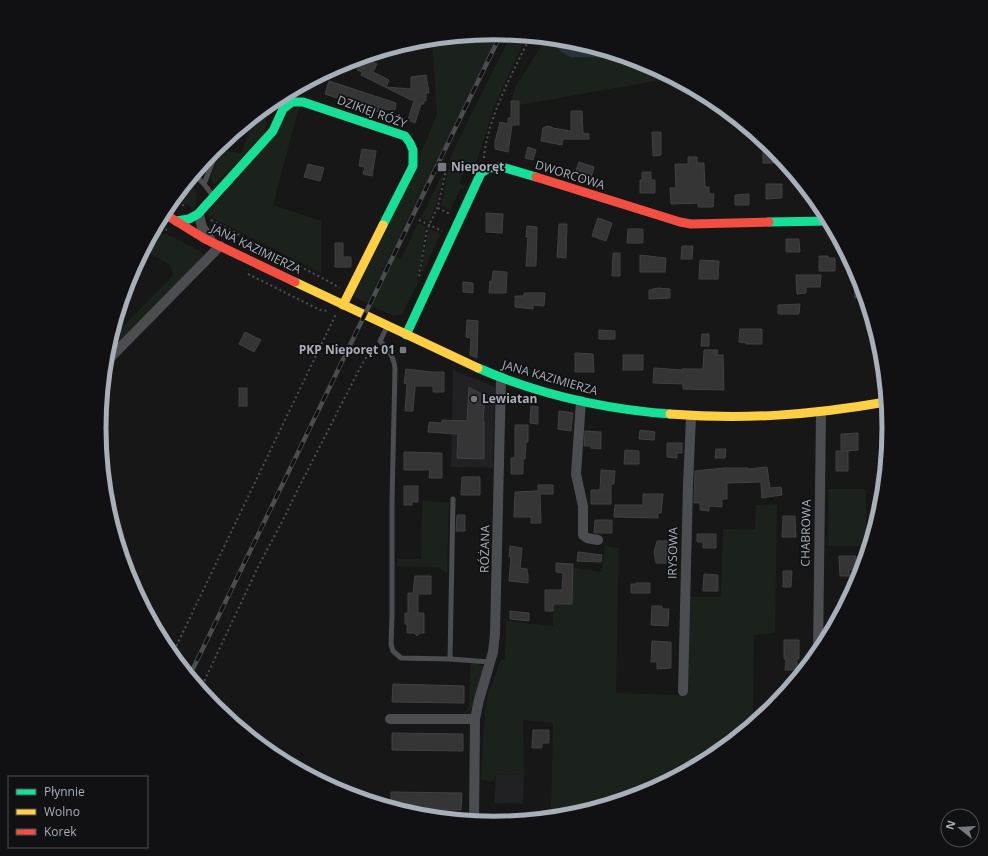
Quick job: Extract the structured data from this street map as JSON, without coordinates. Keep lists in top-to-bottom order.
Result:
{
  "streets": {
    "street": [
      "DZIKIEJ RÓŻY",
      "DWORCOWA",
      "JANA KAZIMIERZA",
      "CHABROWA",
      "RÓŻANA",
      "IRYSOWA"
    ]
  },
  "crossings": [
    ["DZIKIEJ RÓŻY", "JANA KAZIMIERZA"],
    ["JANA KAZIMIERZA", "CHABROWA"],
    ["JANA KAZIMIERZA", "RÓŻANA"],
    ["JANA KAZIMIERZA", "IRYSOWA"]
  ],
  "places": {
    "transit": ["Nieporęt", "PKP Nieporęt 01"],
    "other": ["Lewiatan"]
  },
  "legend": ["Płynnie", "Wolno", "Korek"],
  "north": "left"
}
